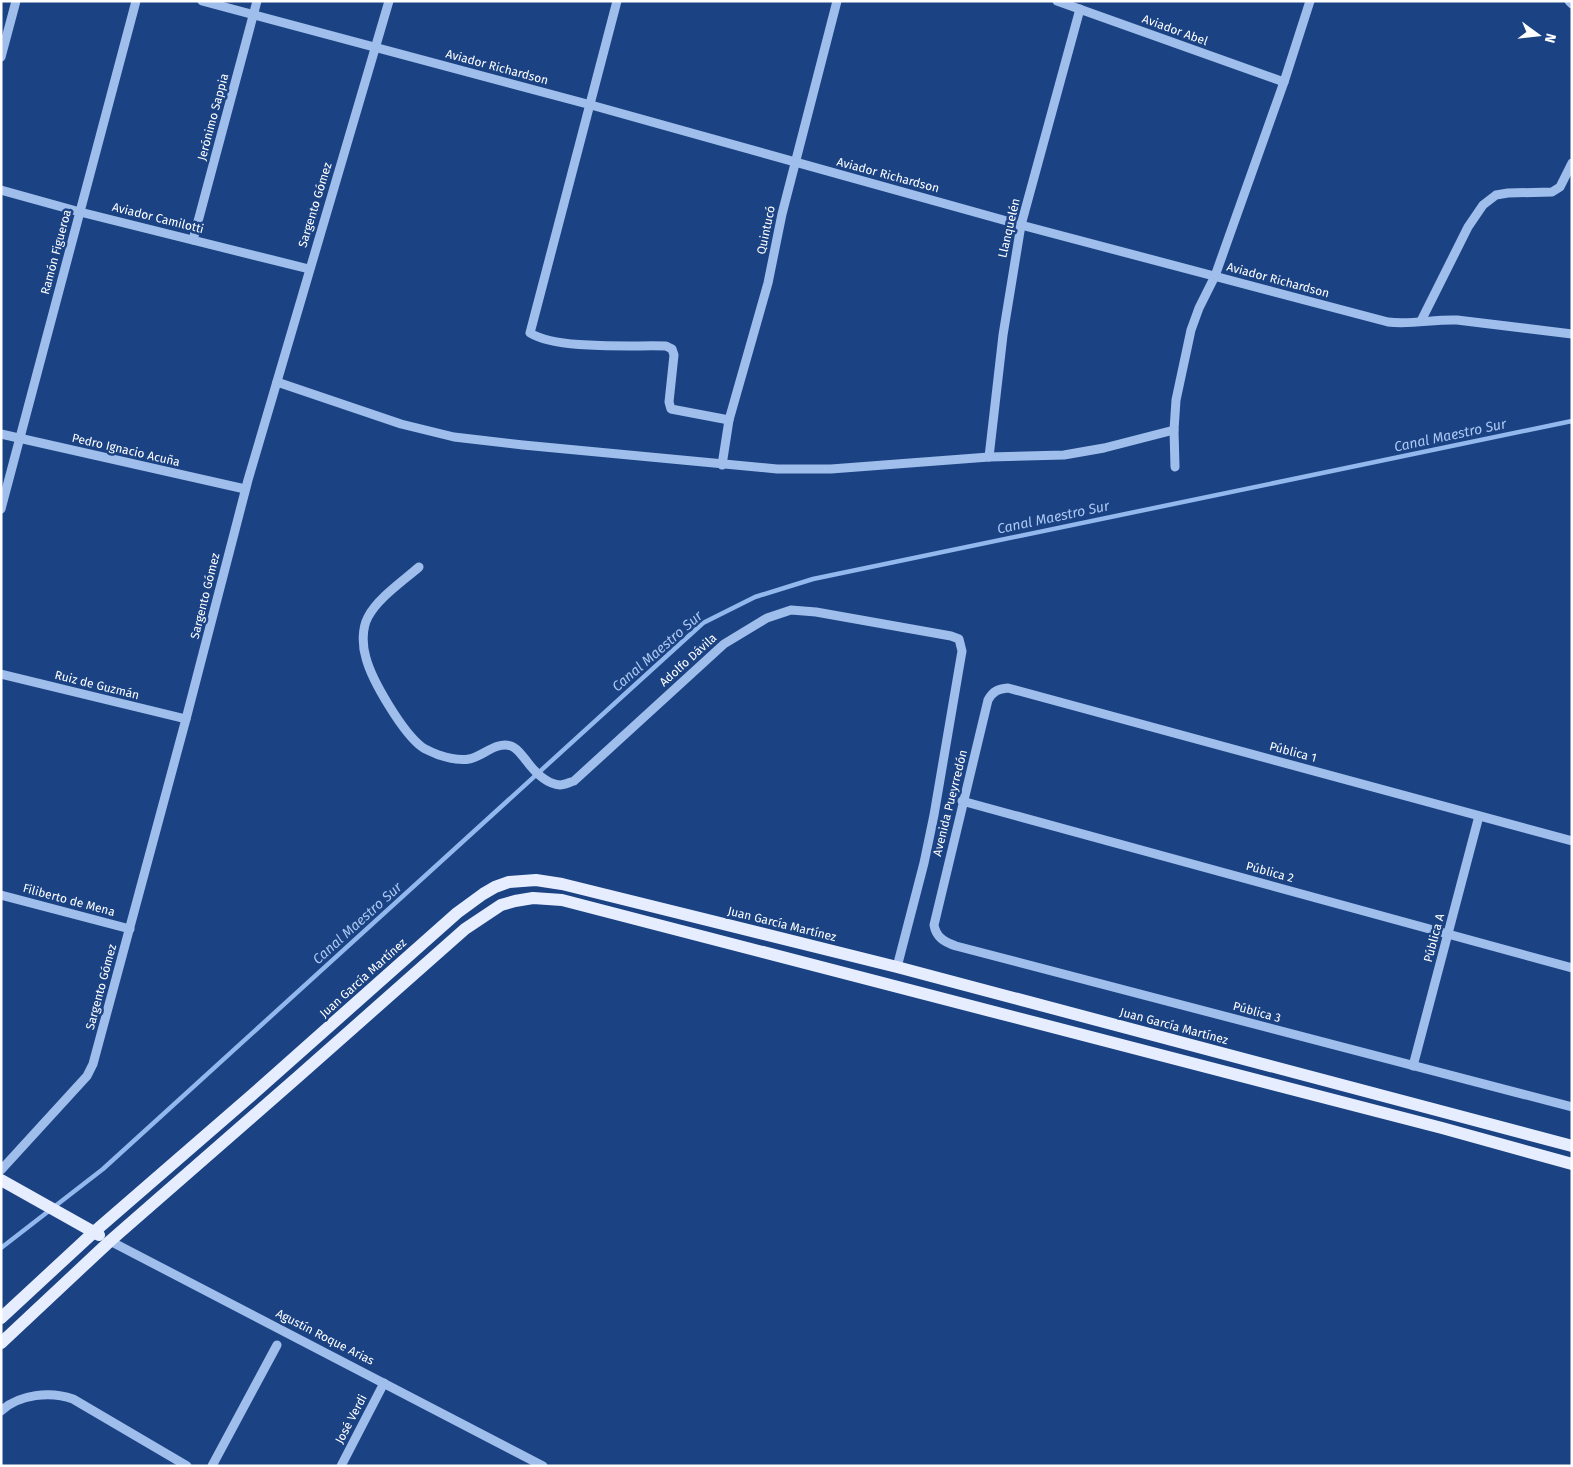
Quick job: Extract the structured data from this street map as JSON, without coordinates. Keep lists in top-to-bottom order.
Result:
{
  "streets": {
    "main road": ["Juan García Martínez", "Agustín Roque Arias"],
    "street": [
      "Aviador Abel",
      "Aviador Richardson",
      "Jerónimo Sappia",
      "Sargento Gómez",
      "Aviador Camilotti",
      "Llanquelén",
      "Quintucó",
      "Ramón Figueroa",
      "Pedro Ignacio Acuña",
      "Adolfo Dávila",
      "Ruiz de Guzmán",
      "Pública 1",
      "Avenida Pueyrredón",
      "Pública 2",
      "Filiberto de Mena",
      "Pública A",
      "Pública 3",
      "José Verdi"
    ]
  },
  "crossings": [
    ["Aviador Abel", "Llanquelén"],
    ["Aviador Richardson", "Jerónimo Sappia"],
    ["Aviador Richardson", "Sargento Gómez"],
    ["Aviador Richardson", "Llanquelén"],
    ["Aviador Richardson", "Quintucó"],
    ["Jerónimo Sappia", "Aviador Camilotti"],
    ["Sargento Gómez", "Aviador Camilotti"],
    ["Sargento Gómez", "Pedro Ignacio Acuña"],
    ["Sargento Gómez", "Ruiz de Guzmán"],
    ["Sargento Gómez", "Filiberto de Mena"],
    ["Aviador Camilotti", "Ramón Figueroa"],
    ["Ramón Figueroa", "Pedro Ignacio Acuña"],
    ["Adolfo Dávila", "Juan García Martínez"],
    ["Pública 1", "Avenida Pueyrredón"],
    ["Pública 1", "Pública A"],
    ["Avenida Pueyrredón", "Pública 2"],
    ["Avenida Pueyrredón", "Pública 3"],
    ["Pública 2", "Pública A"],
    ["Juan García Martínez", "Agustín Roque Arias"],
    ["Pública A", "Pública 3"],
    ["Agustín Roque Arias", "José Verdi"]
  ],
  "water": ["Canal Maestro Sur"],
  "north": "right"
}
